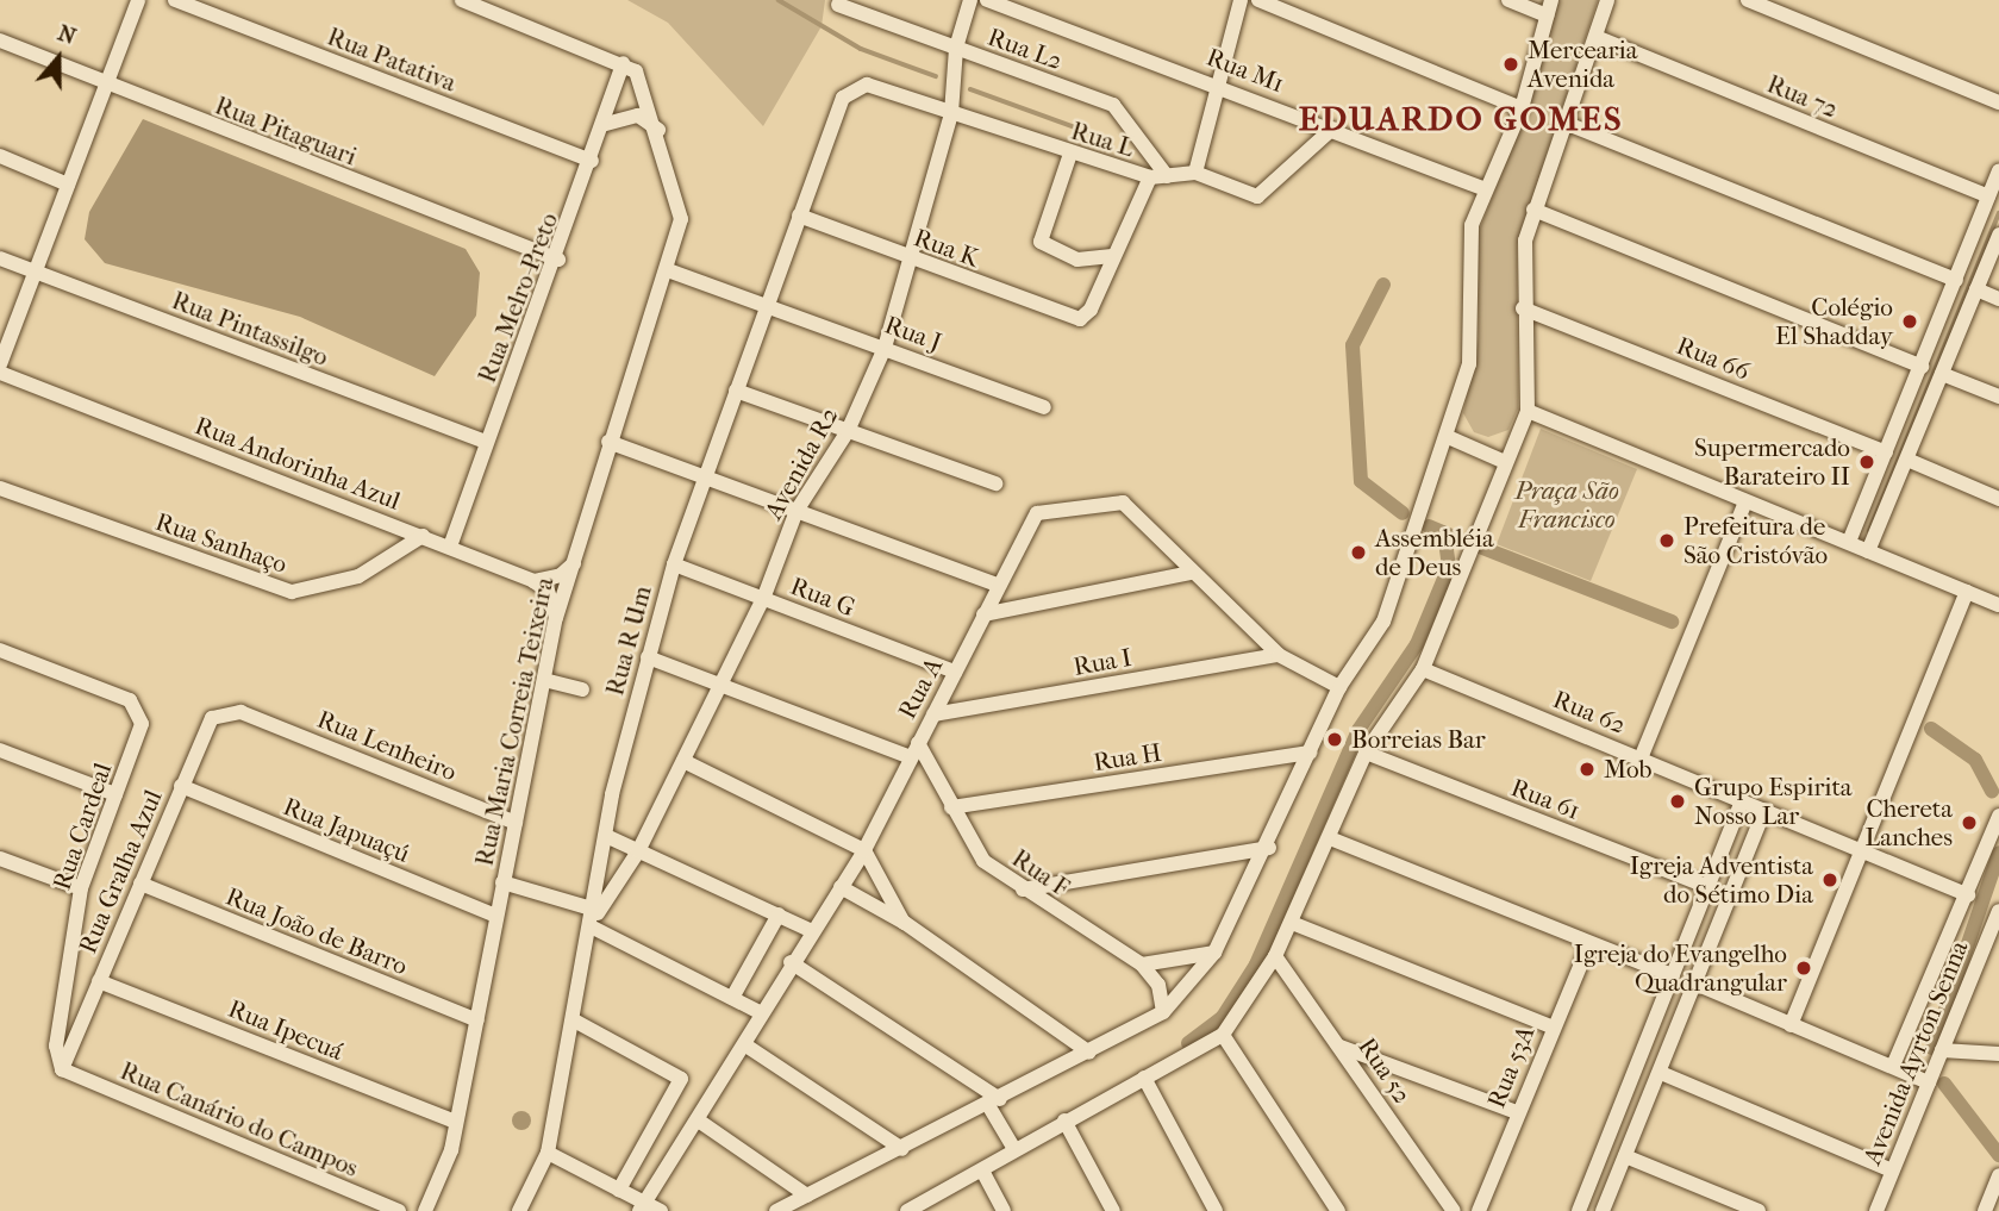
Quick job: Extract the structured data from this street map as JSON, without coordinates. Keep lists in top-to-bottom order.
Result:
{
  "streets": {
    "street": [
      "Rua L2",
      "Rua Patativa",
      "Rua M1",
      "Rua 72",
      "Rua Pitaguari",
      "Rua L",
      "Rua K",
      "Rua Melro-Preto",
      "Rua Pintassilgo",
      "Rua J",
      "Rua 66",
      "Rua Andorinha Azul",
      "Avenida R2",
      "Rua Sanhaço",
      "Rua G",
      "Rua R Um",
      "Rua I",
      "Rua A",
      "Rua 62",
      "Rua Maria Correia Teixeira",
      "Rua Lenheiro",
      "Rua H",
      "Rua 61",
      "Rua Cardeal",
      "Rua Japuaçú",
      "Rua Gralha Azul",
      "Rua F",
      "Rua João de Barro",
      "Rua Ipecuá",
      "Avenida Ayrton Senna",
      "Rua 53A",
      "Rua 52",
      "Rua Canário do Campos"
    ]
  },
  "crossings": [
    ["Rua L2", "Rua L"],
    ["Rua L2", "Avenida R2"],
    ["Rua Patativa", "Rua Melro-Preto"],
    ["Rua M1", "Rua L"],
    ["Rua Pitaguari", "Rua Melro-Preto"],
    ["Rua L", "Avenida R2"],
    ["Rua L", "Rua R Um"],
    ["Rua K", "Avenida R2"],
    ["Rua K", "Rua R Um"],
    ["Rua Melro-Preto", "Rua Pintassilgo"],
    ["Rua Melro-Preto", "Rua Andorinha Azul"],
    ["Rua Melro-Preto", "Rua Maria Correia Teixeira"],
    ["Rua J", "Avenida R2"],
    ["Rua J", "Rua R Um"],
    ["Rua J", "Rua Maria Correia Teixeira"],
    ["Rua Andorinha Azul", "Rua Sanhaço"],
    ["Avenida R2", "Rua G"],
    ["Avenida R2", "Rua R Um"],
    ["Rua G", "Rua R Um"],
    ["Rua G", "Rua A"],
    ["Rua I", "Rua A"],
    ["Rua A", "Rua F"],
    ["Rua Maria Correia Teixeira", "Rua Lenheiro"],
    ["Rua Maria Correia Teixeira", "Rua Japuaçú"],
    ["Rua Maria Correia Teixeira", "Rua João de Barro"],
    ["Rua Maria Correia Teixeira", "Rua Ipecuá"],
    ["Rua Lenheiro", "Rua Gralha Azul"],
    ["Rua H", "Rua F"],
    ["Rua Cardeal", "Rua Gralha Azul"],
    ["Rua Cardeal", "Rua Canário do Campos"],
    ["Rua Japuaçú", "Rua Gralha Azul"],
    ["Rua Gralha Azul", "Rua João de Barro"],
    ["Rua Gralha Azul", "Rua Ipecuá"],
    ["Rua Gralha Azul", "Rua Canário do Campos"]
  ],
  "districts": ["EDUARDO GOMES"],
  "parks": ["Praça São Francisco"],
  "places": [
    "Mercearia Avenida",
    "Colégio El Shadday",
    "Supermercado Barateiro II",
    "Prefeitura de São Cristóvão",
    "Assembléia de Deus",
    "Borreias Bar",
    "Mob",
    "Grupo Espirita Nosso Lar",
    "Chereta Lanches",
    "Igreja Adventista do Sétimo Dia",
    "Igreja do Evangelho Quadrangular"
  ],
  "north": "top"
}
